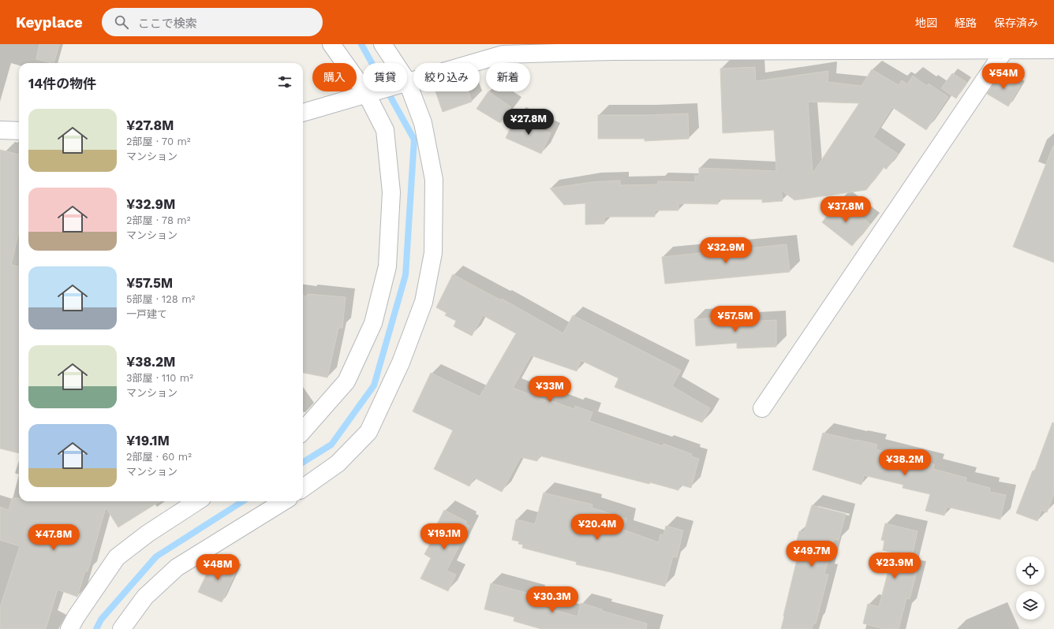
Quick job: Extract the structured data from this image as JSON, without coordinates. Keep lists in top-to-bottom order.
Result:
{
  "page": {
    "header": "Keyplace",
    "search": "ここで検索",
    "nav": ["地図", "経路", "保存済み"],
    "price": [
      "¥54M",
      "¥27.8M",
      "¥37.8M",
      "¥32.9M",
      "¥57.5M",
      "¥33M",
      "¥38.2M",
      "¥20.4M",
      "¥19.1M",
      "¥47.8M",
      "¥49.7M",
      "¥23.9M",
      "¥48M",
      "¥30.3M"
    ],
    "chip": [
      "購入",
      "賃貸",
      "絞り込み",
      "新着"
    ],
    "heading": "14件の物件",
    "list": [
      {
        "name": "¥27.8M",
        "note": "2部屋 · 70 m² · マンション"
      },
      {
        "name": "¥32.9M",
        "note": "2部屋 · 78 m² · マンション"
      },
      {
        "name": "¥57.5M",
        "note": "5部屋 · 128 m² · 一戸建て"
      },
      {
        "name": "¥38.2M",
        "note": "3部屋 · 110 m² · マンション"
      },
      {
        "name": "¥19.1M",
        "note": "2部屋 · 60 m² · マンション"
      }
    ]
  }
}
